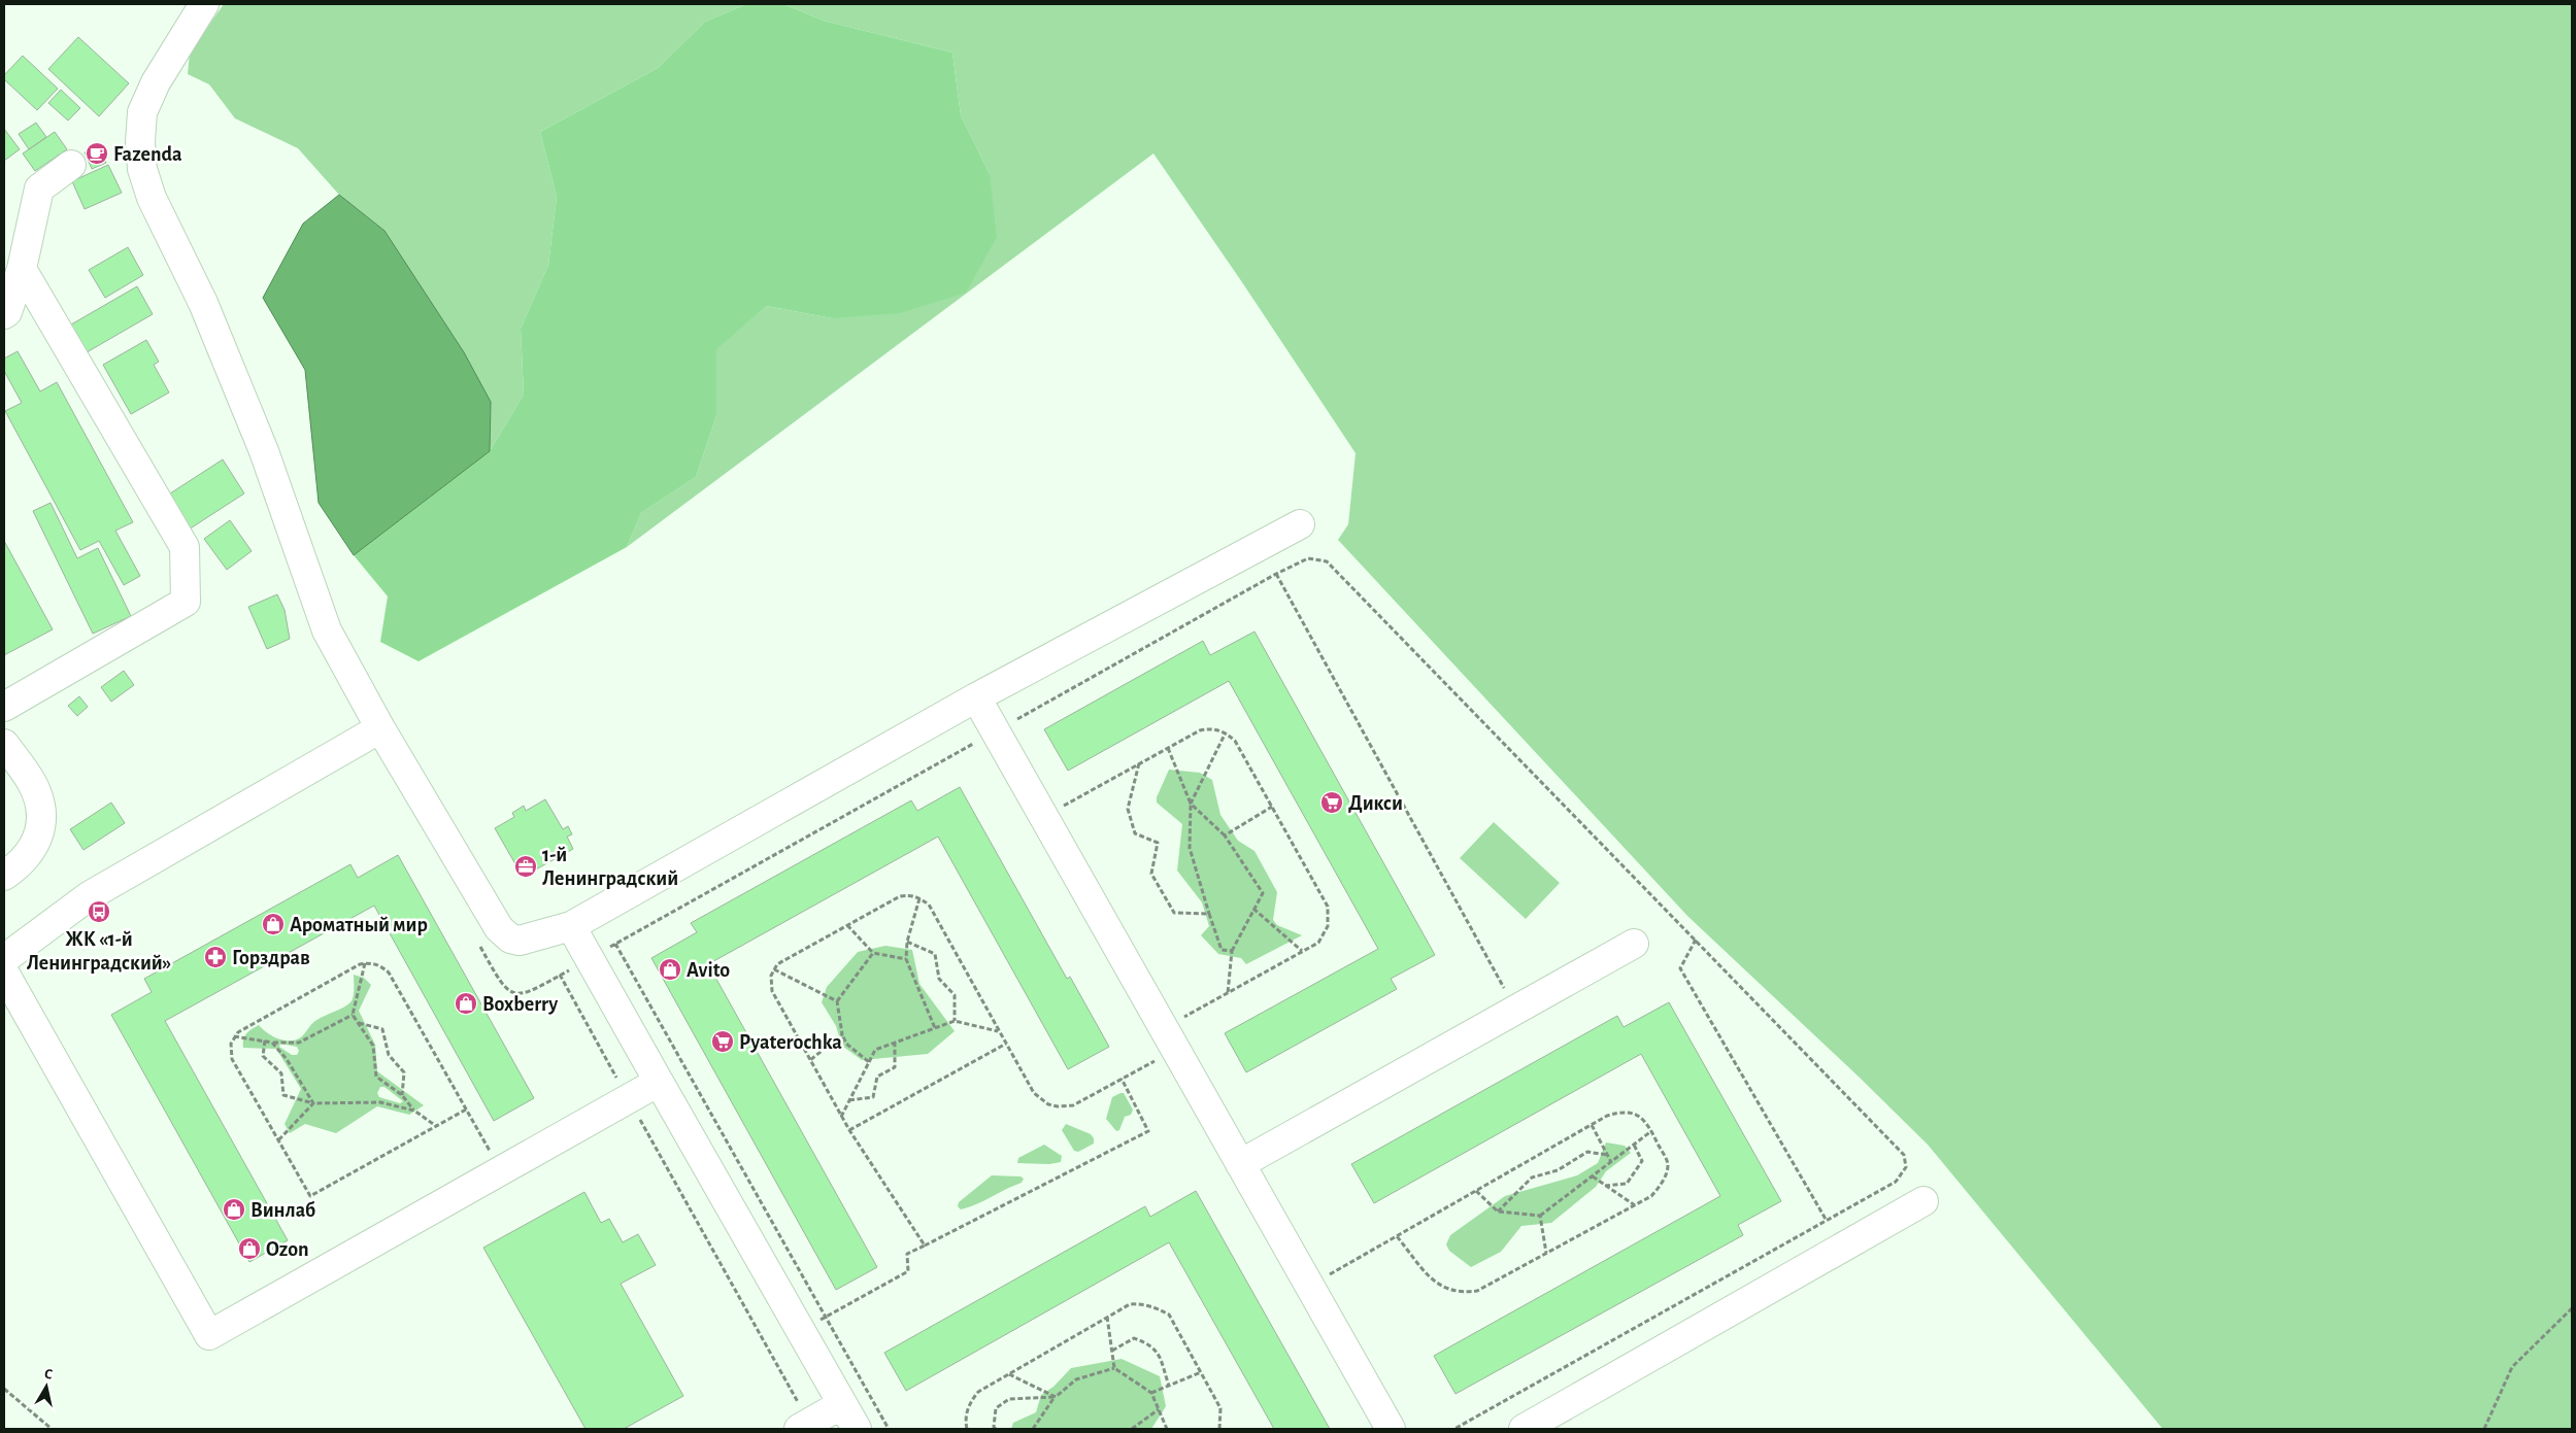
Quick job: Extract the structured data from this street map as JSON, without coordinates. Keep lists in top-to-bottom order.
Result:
{
  "places": {
    "cafe": ["Fazenda"],
    "supermarket": ["Дикси", "Pyaterochka"],
    "office": ["1-й Ленинградский"],
    "bus stop": ["ЖК «1-й Ленинградский»"],
    "shop": [
      "Ароматный мир",
      "Avito",
      "Boxberry",
      "Винлаб",
      "Ozon"
    ],
    "pharmacy": ["Горздрав"]
  },
  "north": "top"
}
